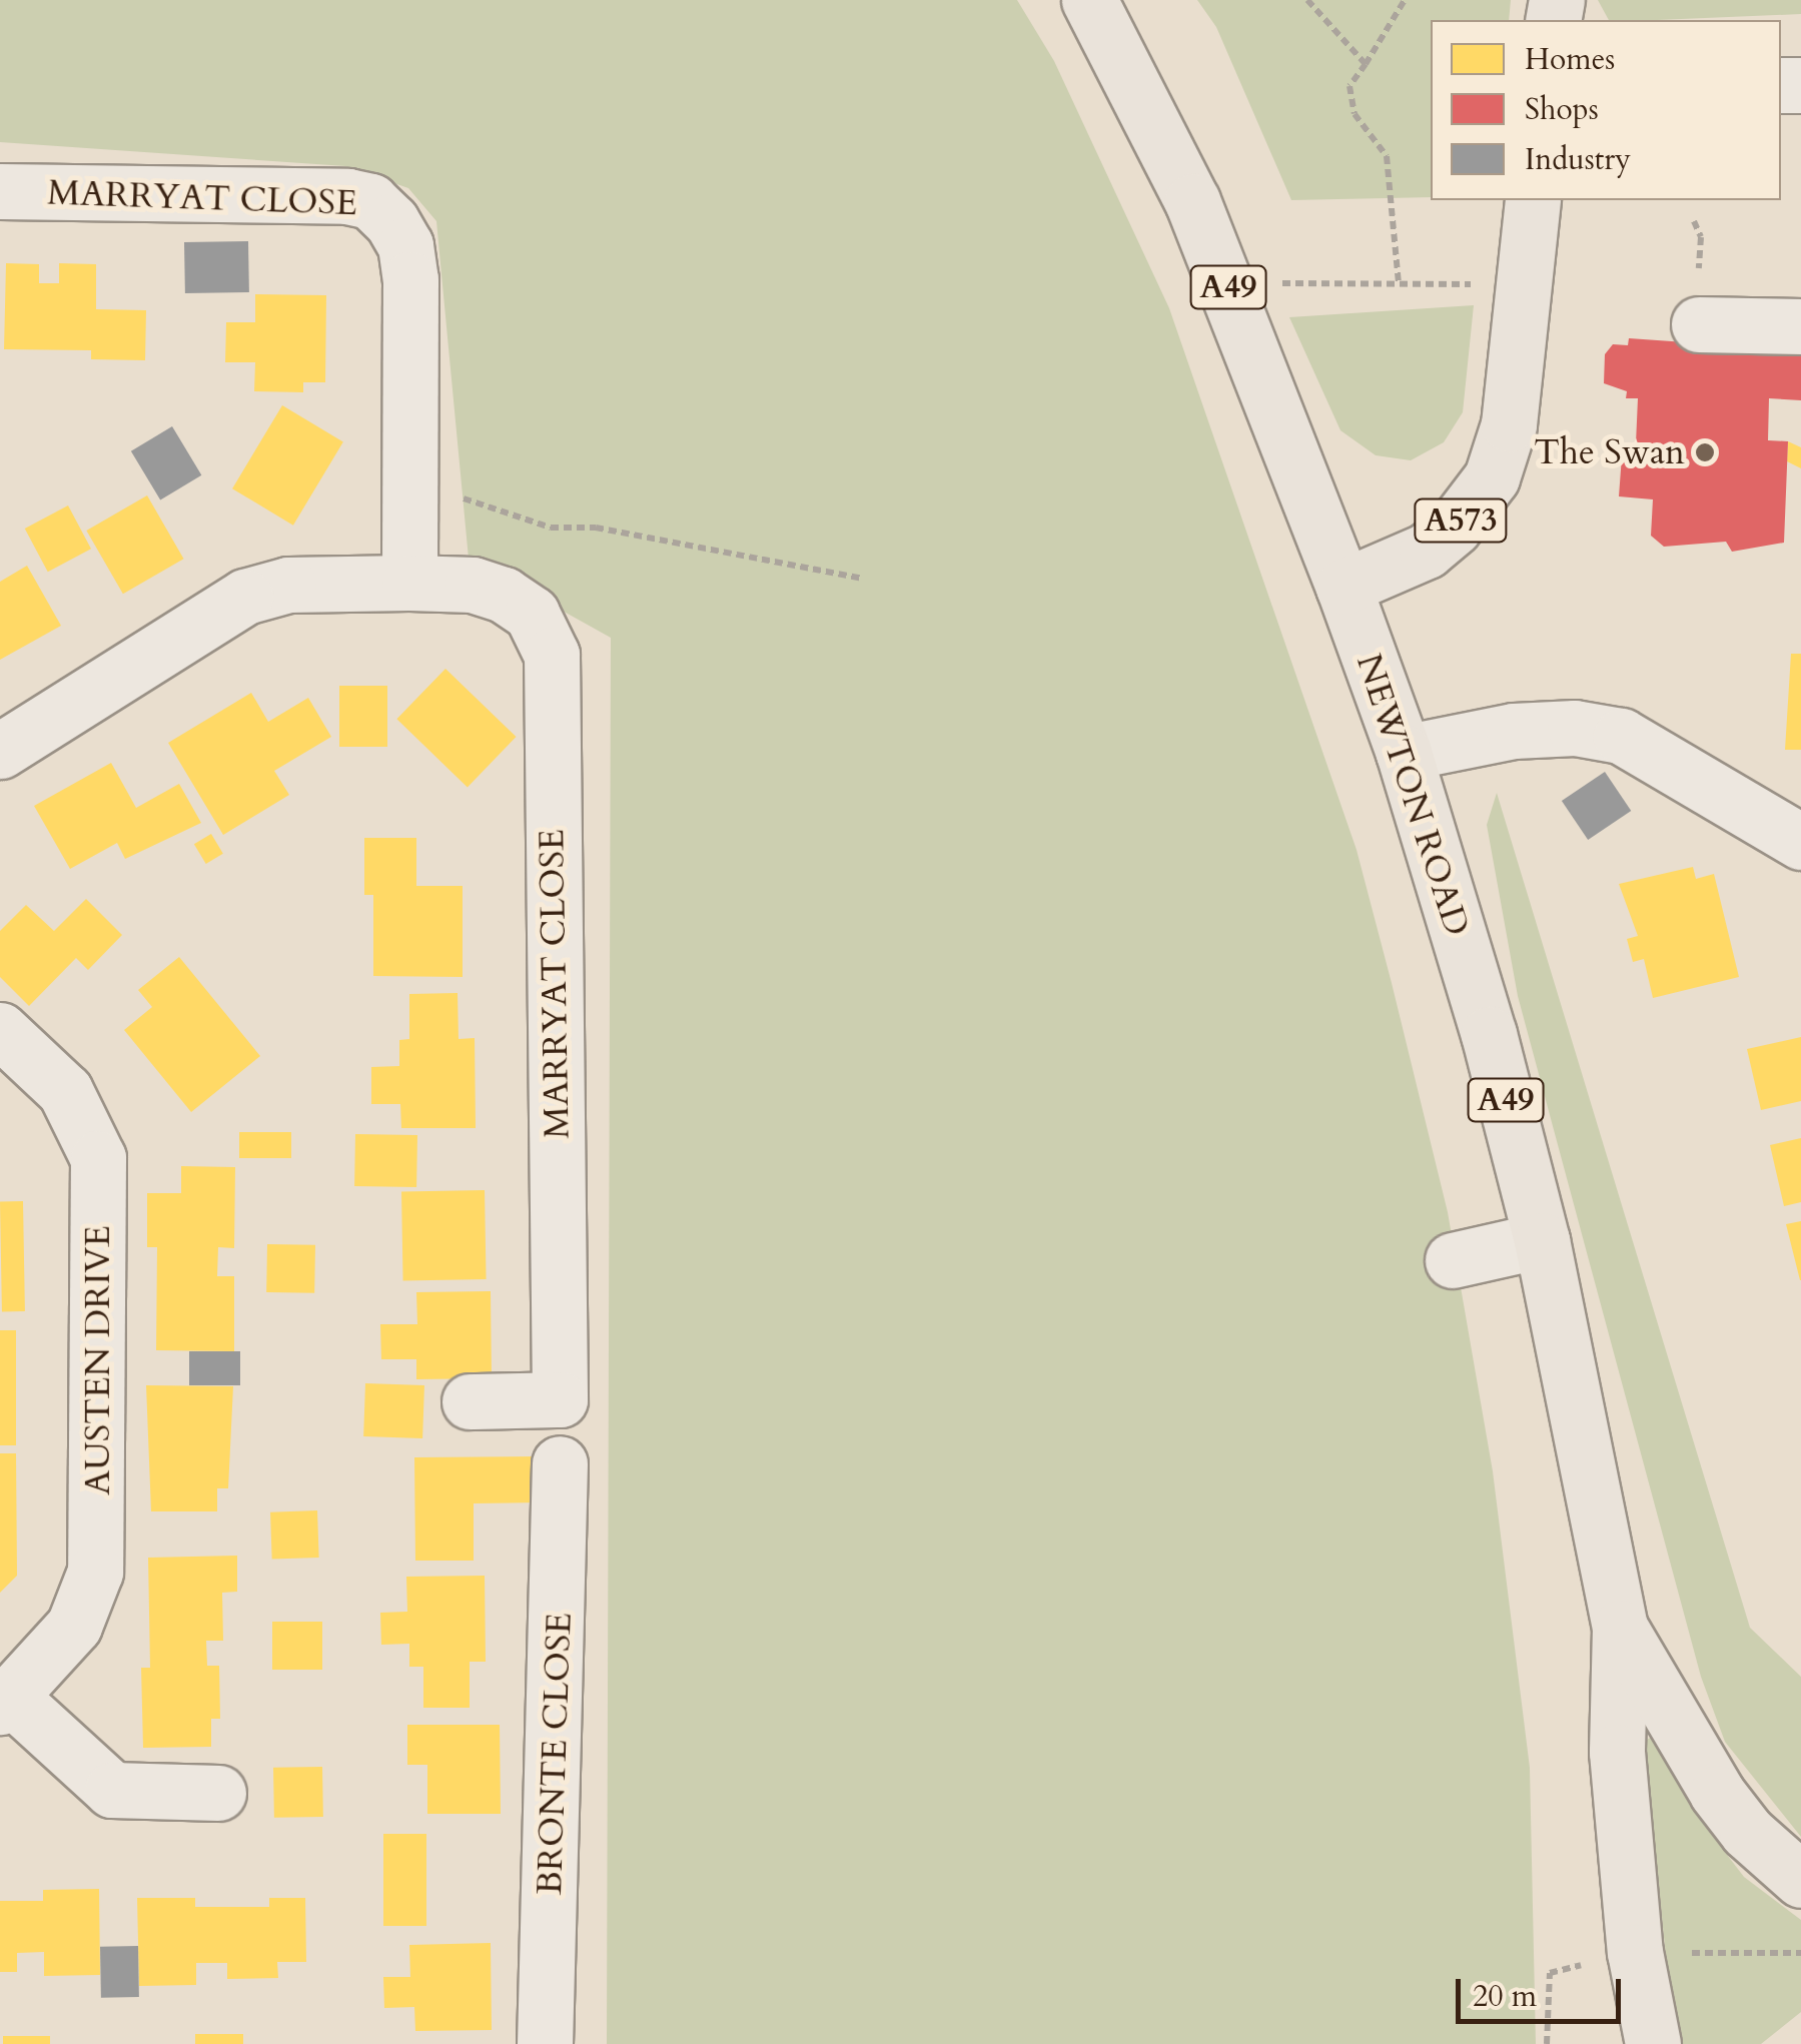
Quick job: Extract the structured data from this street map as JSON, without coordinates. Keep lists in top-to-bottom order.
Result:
{
  "streets": {
    "main road": ["A49", "A573", "NEWTON ROAD"],
    "street": ["MARRYAT CLOSE", "AUSTEN DRIVE", "BRONTE CLOSE"]
  },
  "crossings": [
    ["A573", "NEWTON ROAD"]
  ],
  "places": ["The Swan"],
  "legend": ["Homes", "Shops", "Industry"],
  "scale_bar": "20 m"
}
